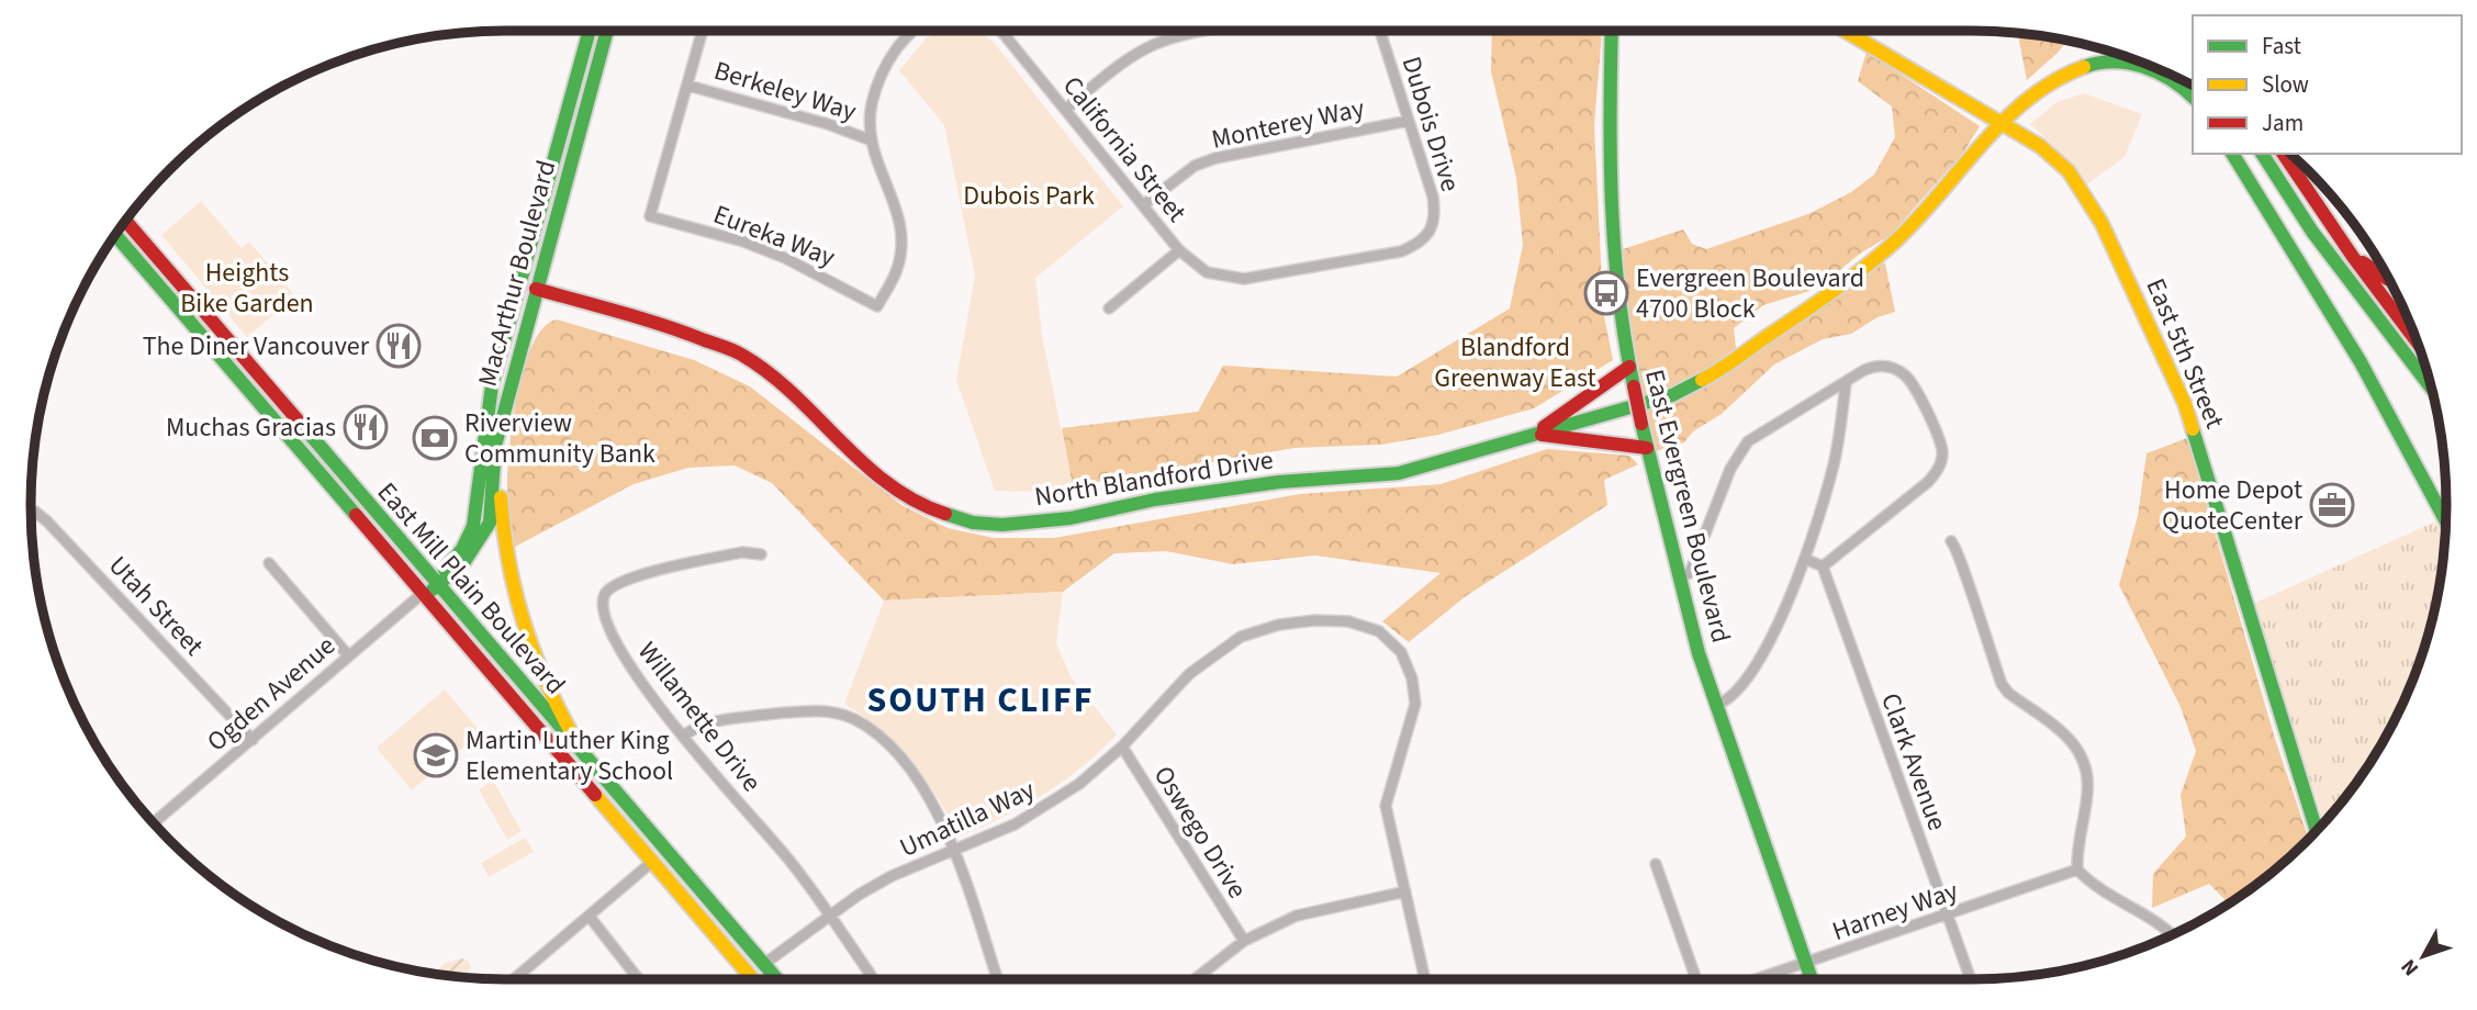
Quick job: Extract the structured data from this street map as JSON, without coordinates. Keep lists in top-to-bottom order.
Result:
{
  "streets": {
    "main road": [
      "MacArthur Boulevard",
      "East 5th Street",
      "North Blandford Drive",
      "East Evergreen Boulevard",
      "East Mill Plain Boulevard"
    ],
    "street": [
      "Berkeley Way",
      "Monterey Way",
      "Dubois Drive",
      "California Street",
      "Eureka Way",
      "Utah Street",
      "Ogden Avenue",
      "Willamette Drive",
      "Clark Avenue",
      "Umatilla Way",
      "Oswego Drive",
      "Harney Way"
    ]
  },
  "crossings": [
    ["Berkeley Way", "Eureka Way"],
    ["Monterey Way", "Dubois Drive"],
    ["Monterey Way", "California Street"],
    ["Dubois Drive", "California Street"],
    ["MacArthur Boulevard", "North Blandford Drive"],
    ["MacArthur Boulevard", "East Mill Plain Boulevard"],
    ["MacArthur Boulevard", "Ogden Avenue"],
    ["East 5th Street", "North Blandford Drive"],
    ["East Evergreen Boulevard", "Harney Way"],
    ["East Mill Plain Boulevard", "Ogden Avenue"],
    ["East Mill Plain Boulevard", "Umatilla Way"],
    ["Utah Street", "Ogden Avenue"],
    ["Willamette Drive", "Umatilla Way"],
    ["Clark Avenue", "Harney Way"],
    ["Umatilla Way", "Oswego Drive"]
  ],
  "districts": ["SOUTH CLIFF"],
  "parks": ["Dubois Park", "Heights Bike Garden", "Blandford Greenway East"],
  "places": {
    "bus stop": ["Evergreen Boulevard 4700 Block"],
    "restaurant": ["The Diner Vancouver", "Muchas Gracias"],
    "bank": ["Riverview Community Bank"],
    "office": ["Home Depot QuoteCenter"],
    "school or university": ["Martin Luther King Elementary School"]
  },
  "legend": ["Fast", "Slow", "Jam"],
  "north": "bottom left"
}
